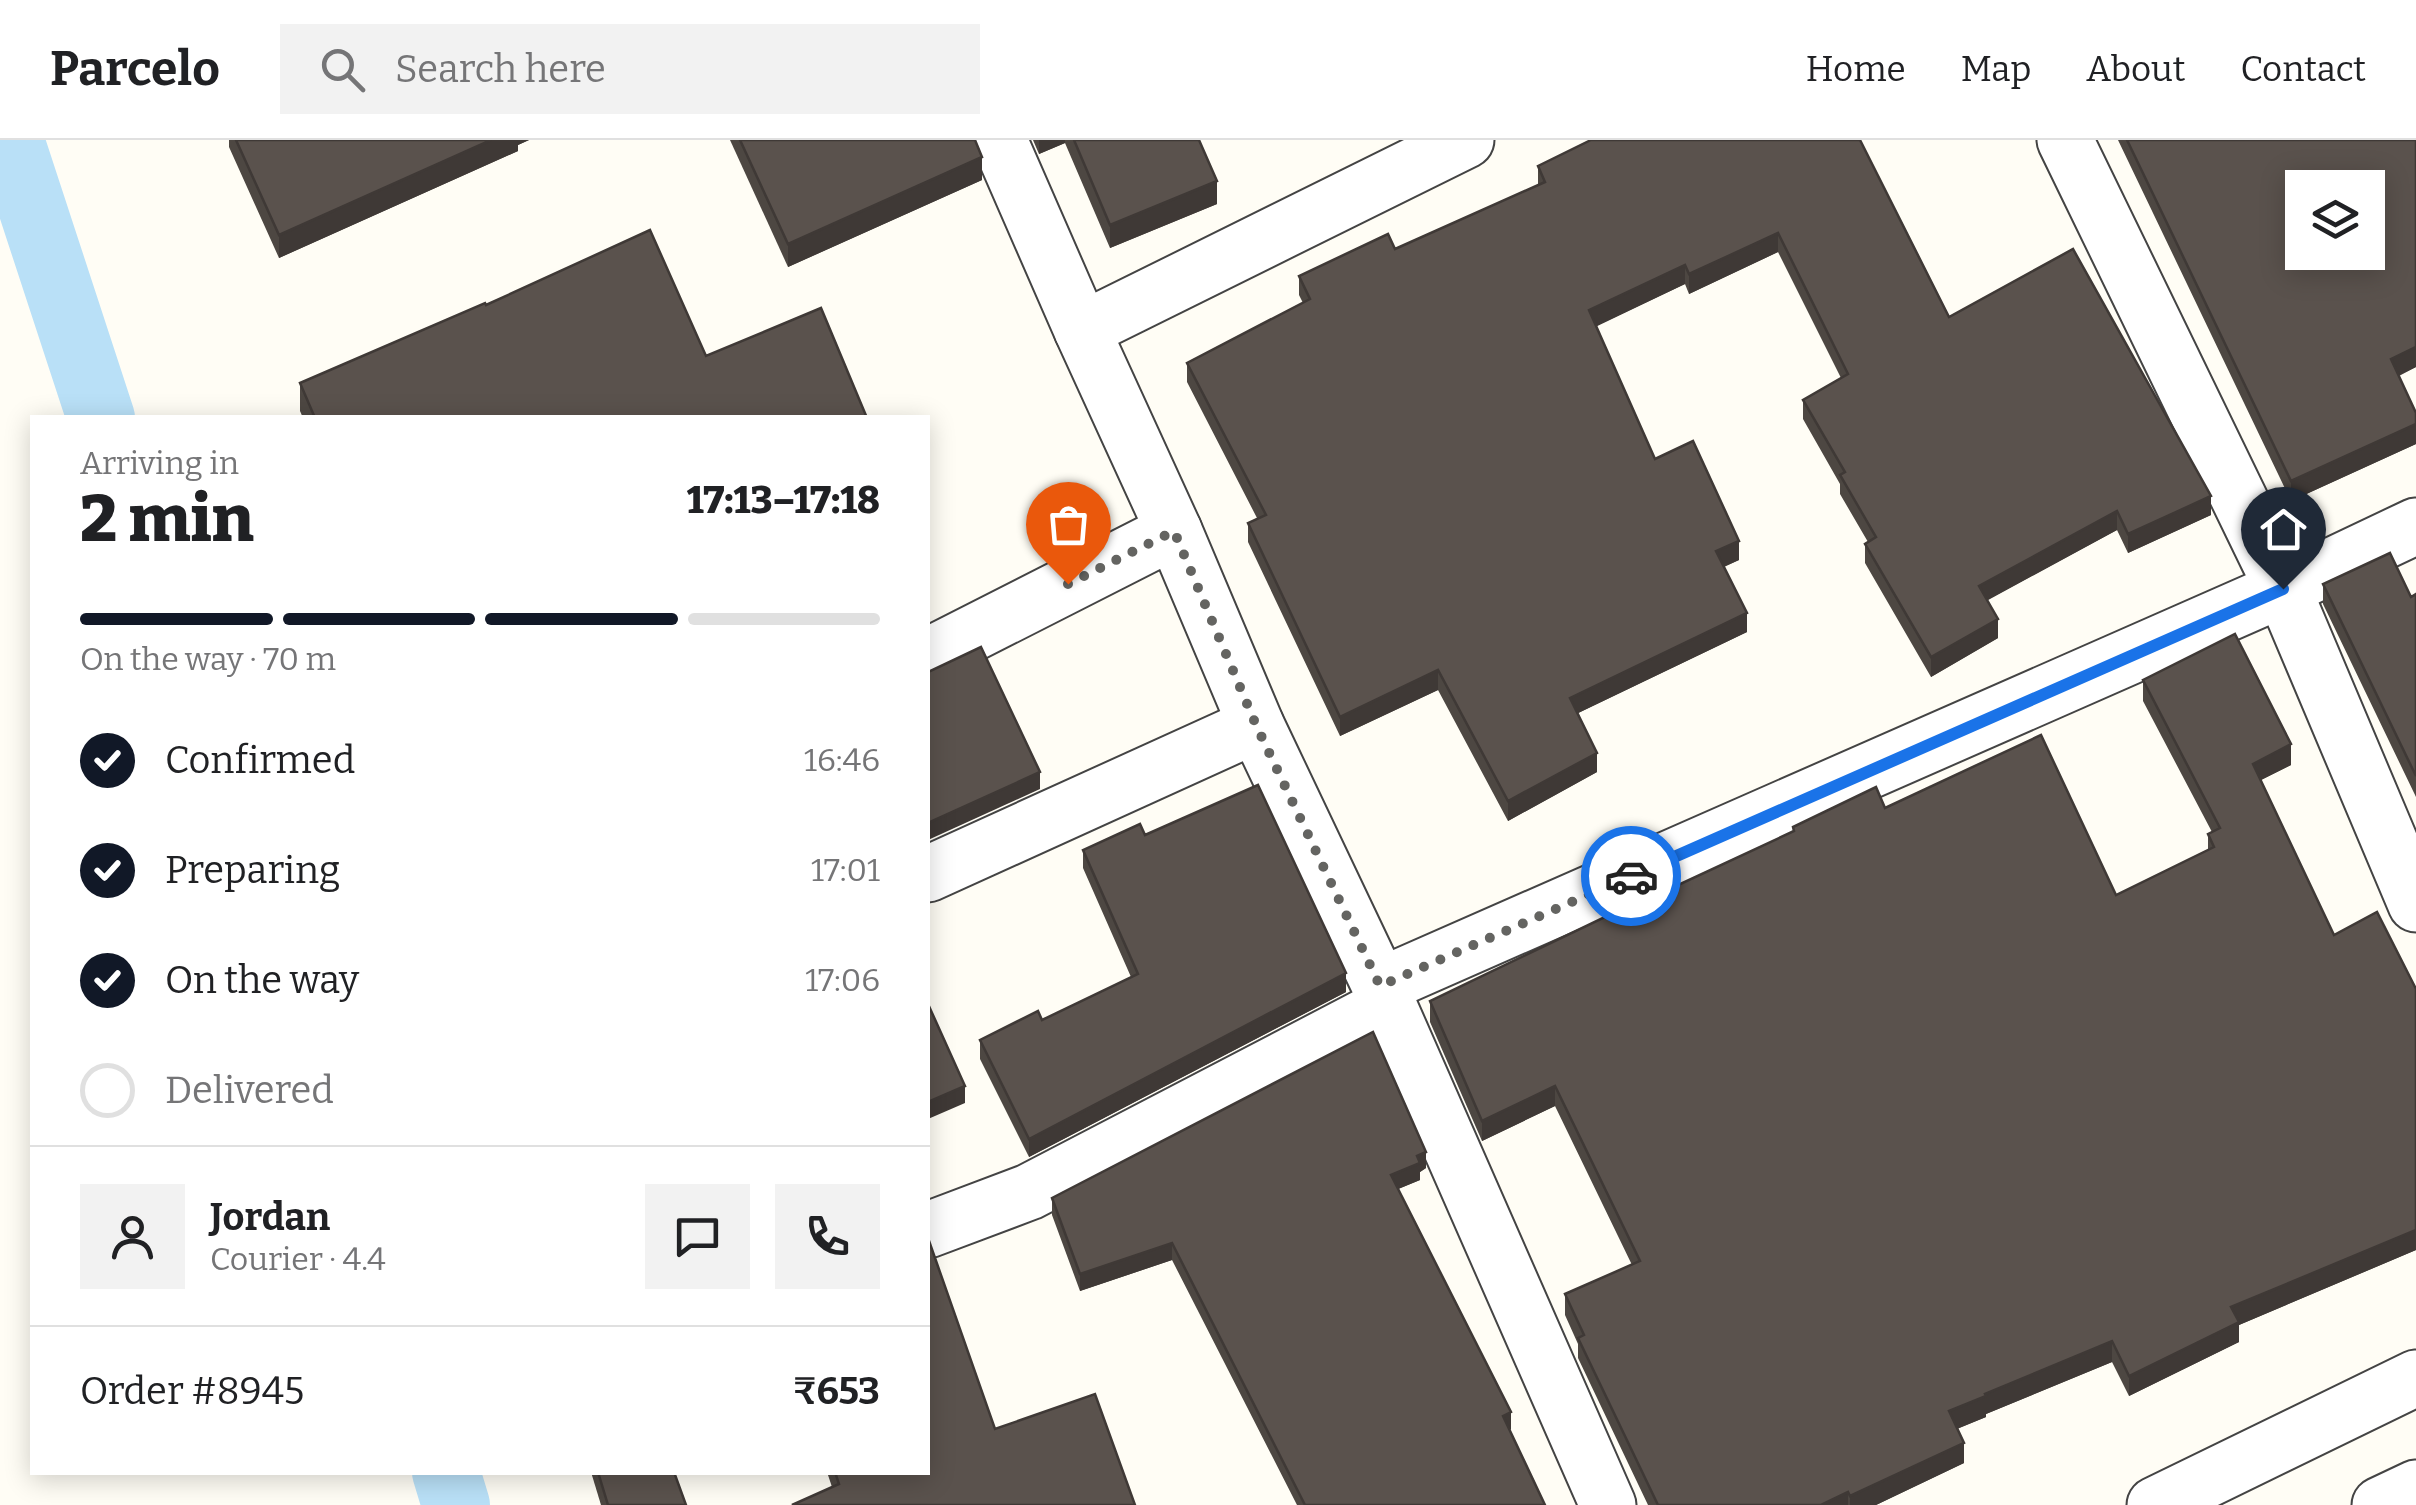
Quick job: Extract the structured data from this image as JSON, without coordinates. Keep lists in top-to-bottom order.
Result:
{
  "page": {
    "header": "Parcelo",
    "search": "Search here",
    "nav": [
      "Home",
      "Map",
      "About",
      "Contact"
    ],
    "heading": ["2 min", "Arriving in", "17:13–17:18"],
    "panel": [
      "Jordan",
      "Courier · 4.4",
      "Order #8945",
      "₹653"
    ],
    "bar": "On the way · 70 m",
    "list": [
      ["Confirmed", "16:46"],
      ["Preparing", "17:01"],
      ["On the way", "17:06"],
      "Delivered"
    ]
  }
}
